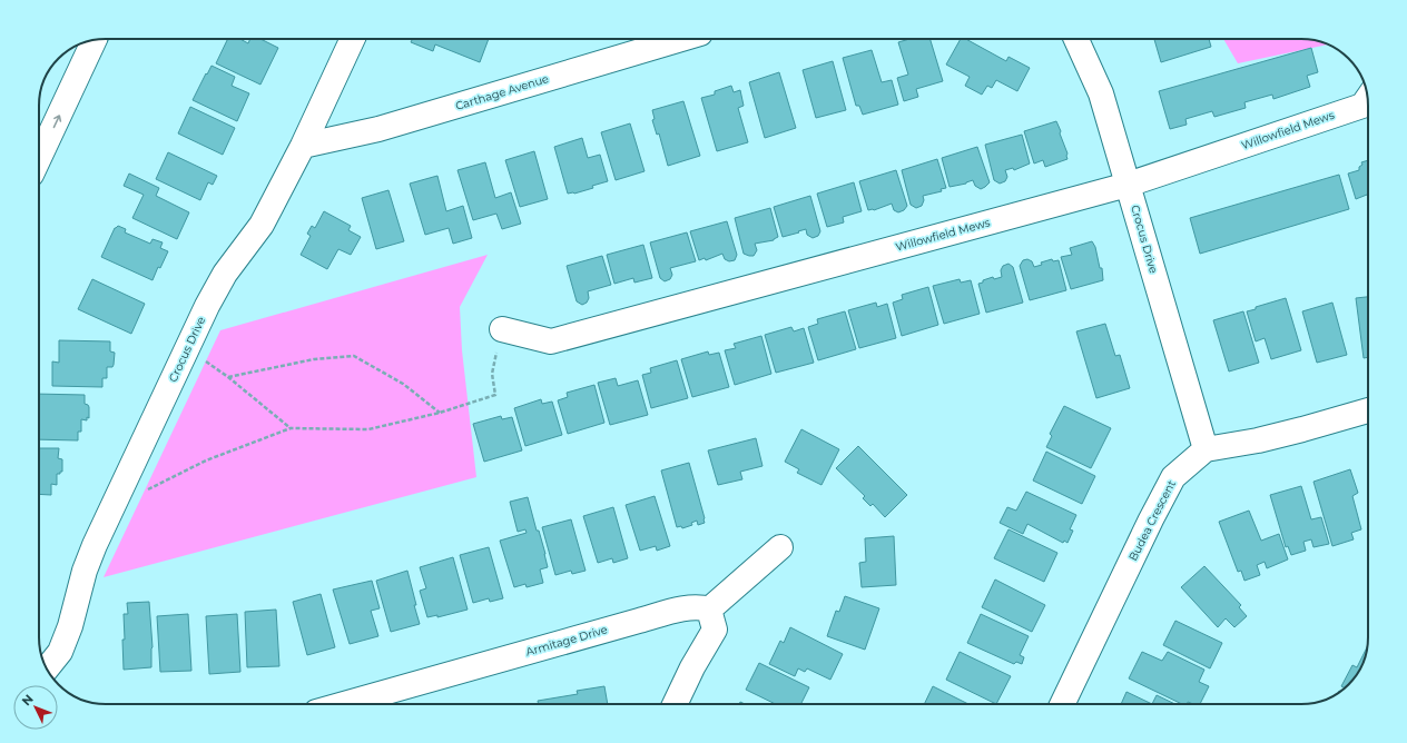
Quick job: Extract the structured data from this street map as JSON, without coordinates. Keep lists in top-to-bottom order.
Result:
{
  "streets": {
    "main road": [
      "Carthage Avenue",
      "Willowfield Mews",
      "Crocus Drive",
      "Budea Crescent",
      "Armitage Drive"
    ]
  },
  "crossings": [
    ["Carthage Avenue", "Crocus Drive"],
    ["Willowfield Mews", "Crocus Drive"],
    ["Crocus Drive", "Budea Crescent"]
  ],
  "north": "top left"
}
